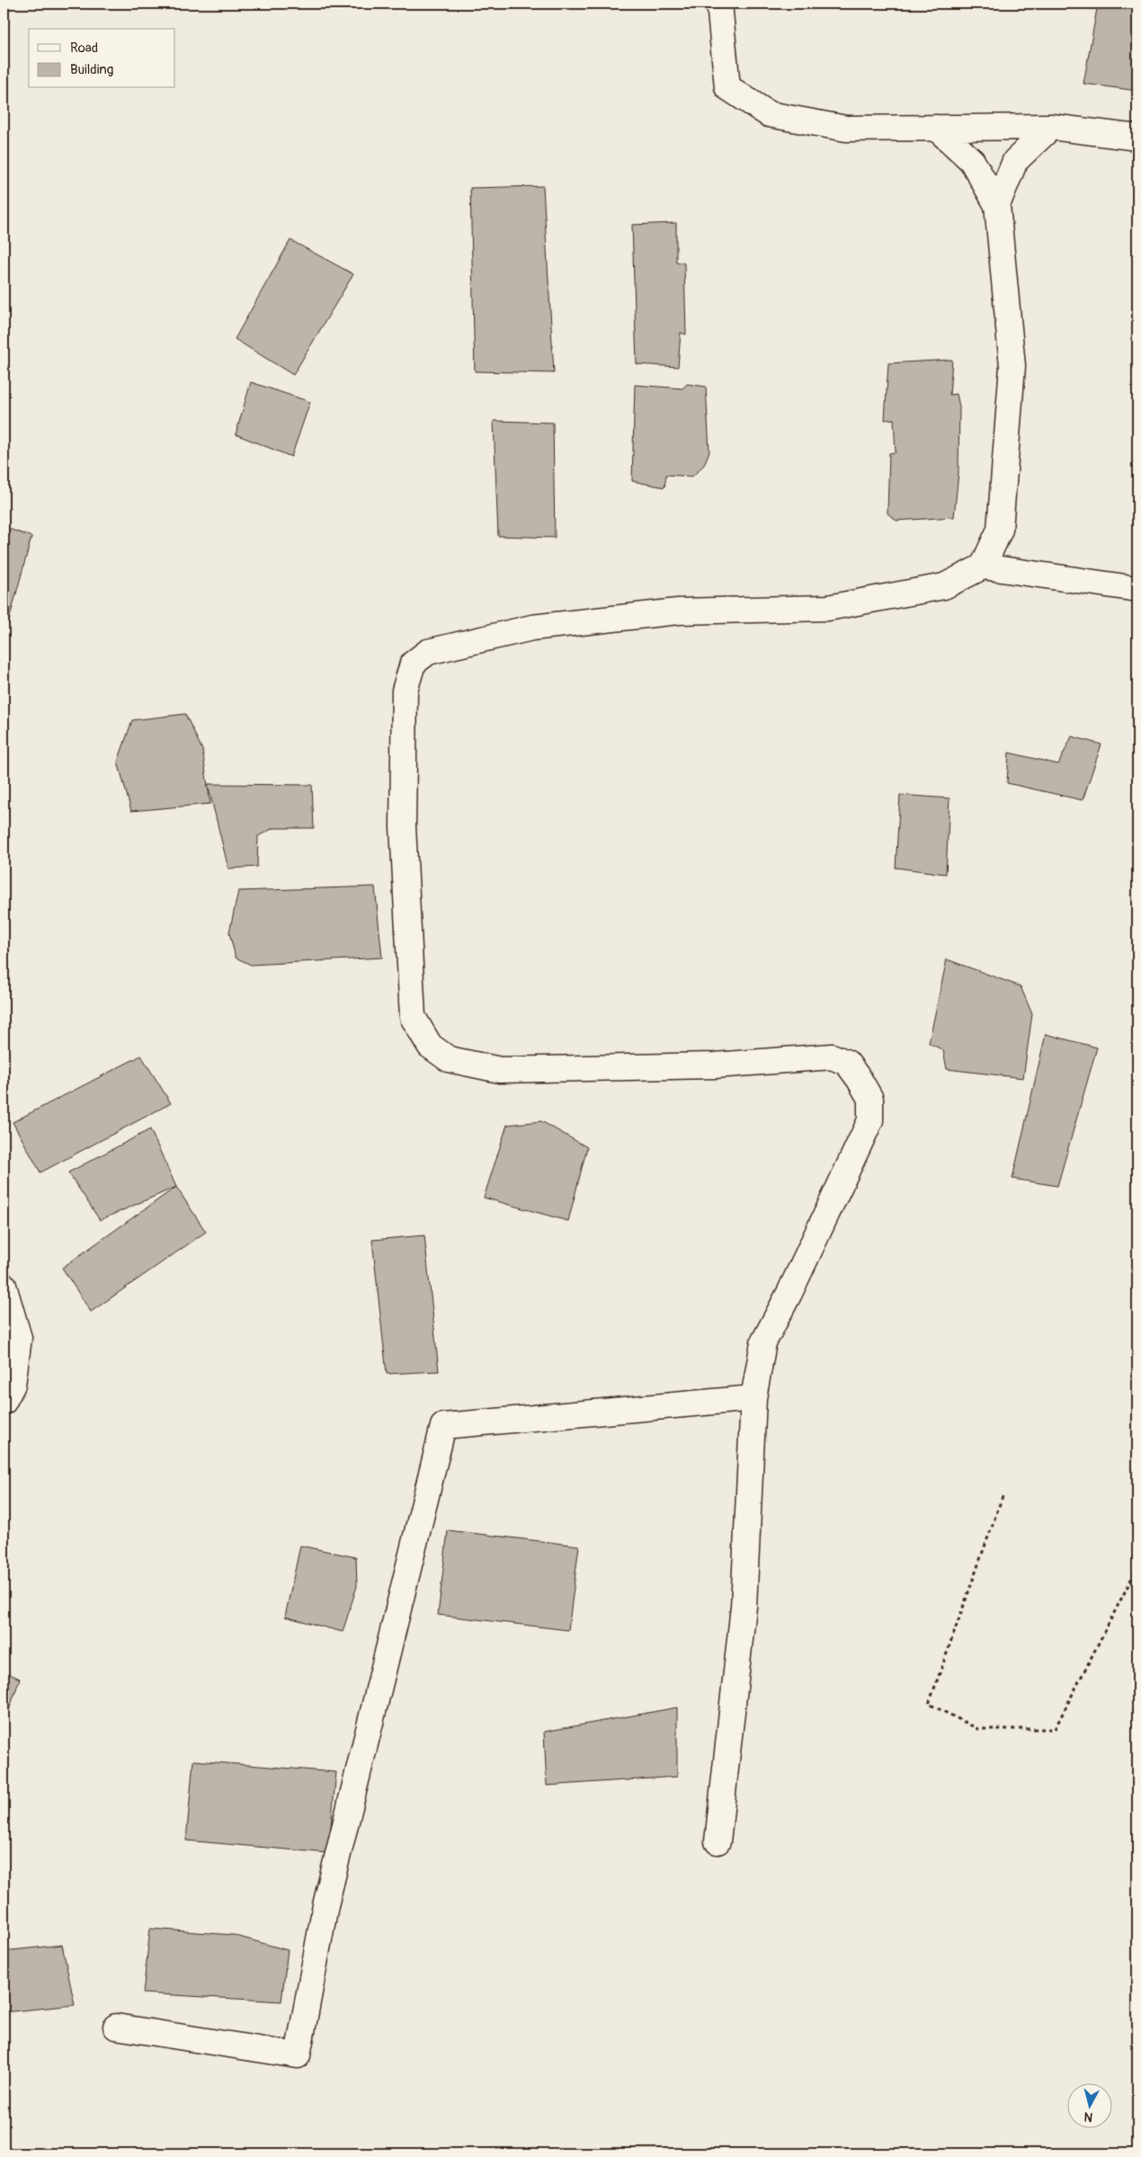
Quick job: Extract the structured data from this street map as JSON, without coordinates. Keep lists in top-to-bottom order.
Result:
{
  "legend": ["Road", "Building"],
  "north": "bottom"
}
